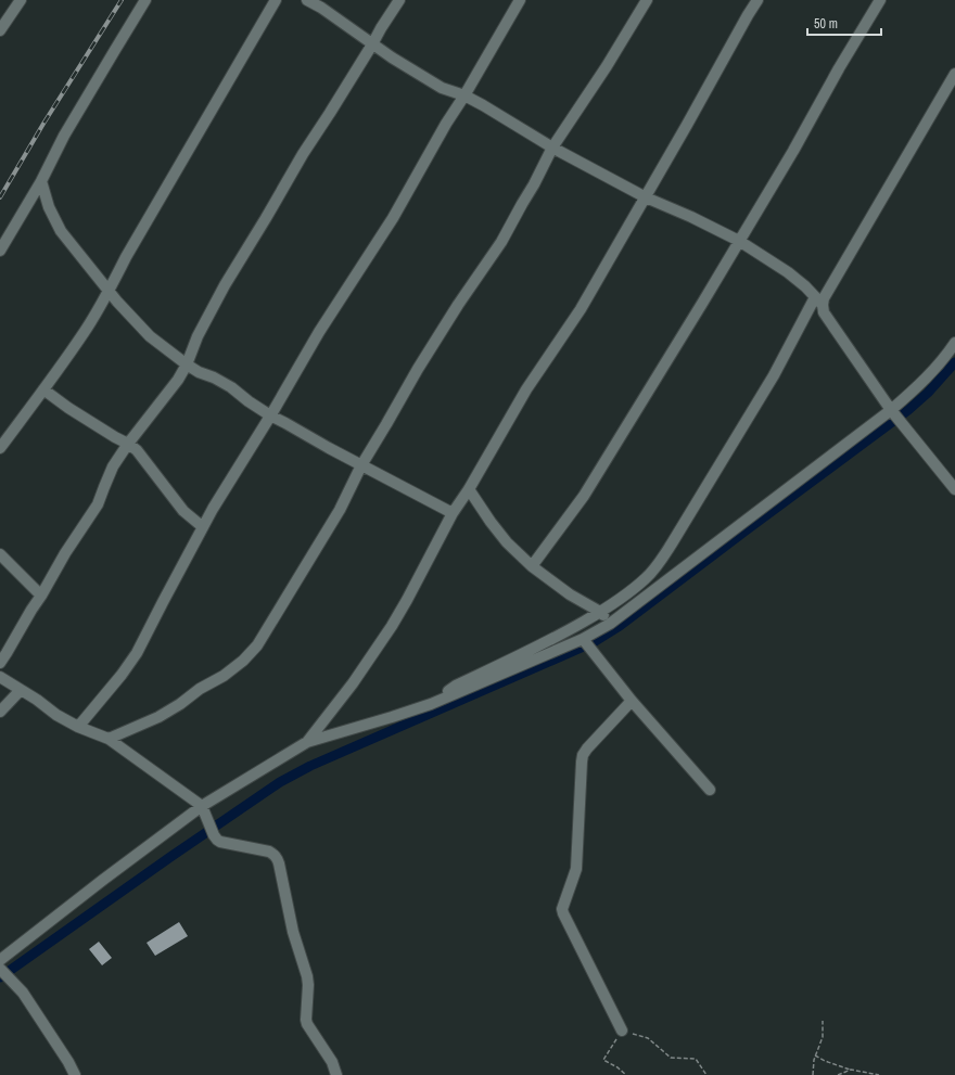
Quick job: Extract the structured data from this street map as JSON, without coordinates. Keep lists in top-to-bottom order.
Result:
{
  "scale_bar": "50 m"
}
